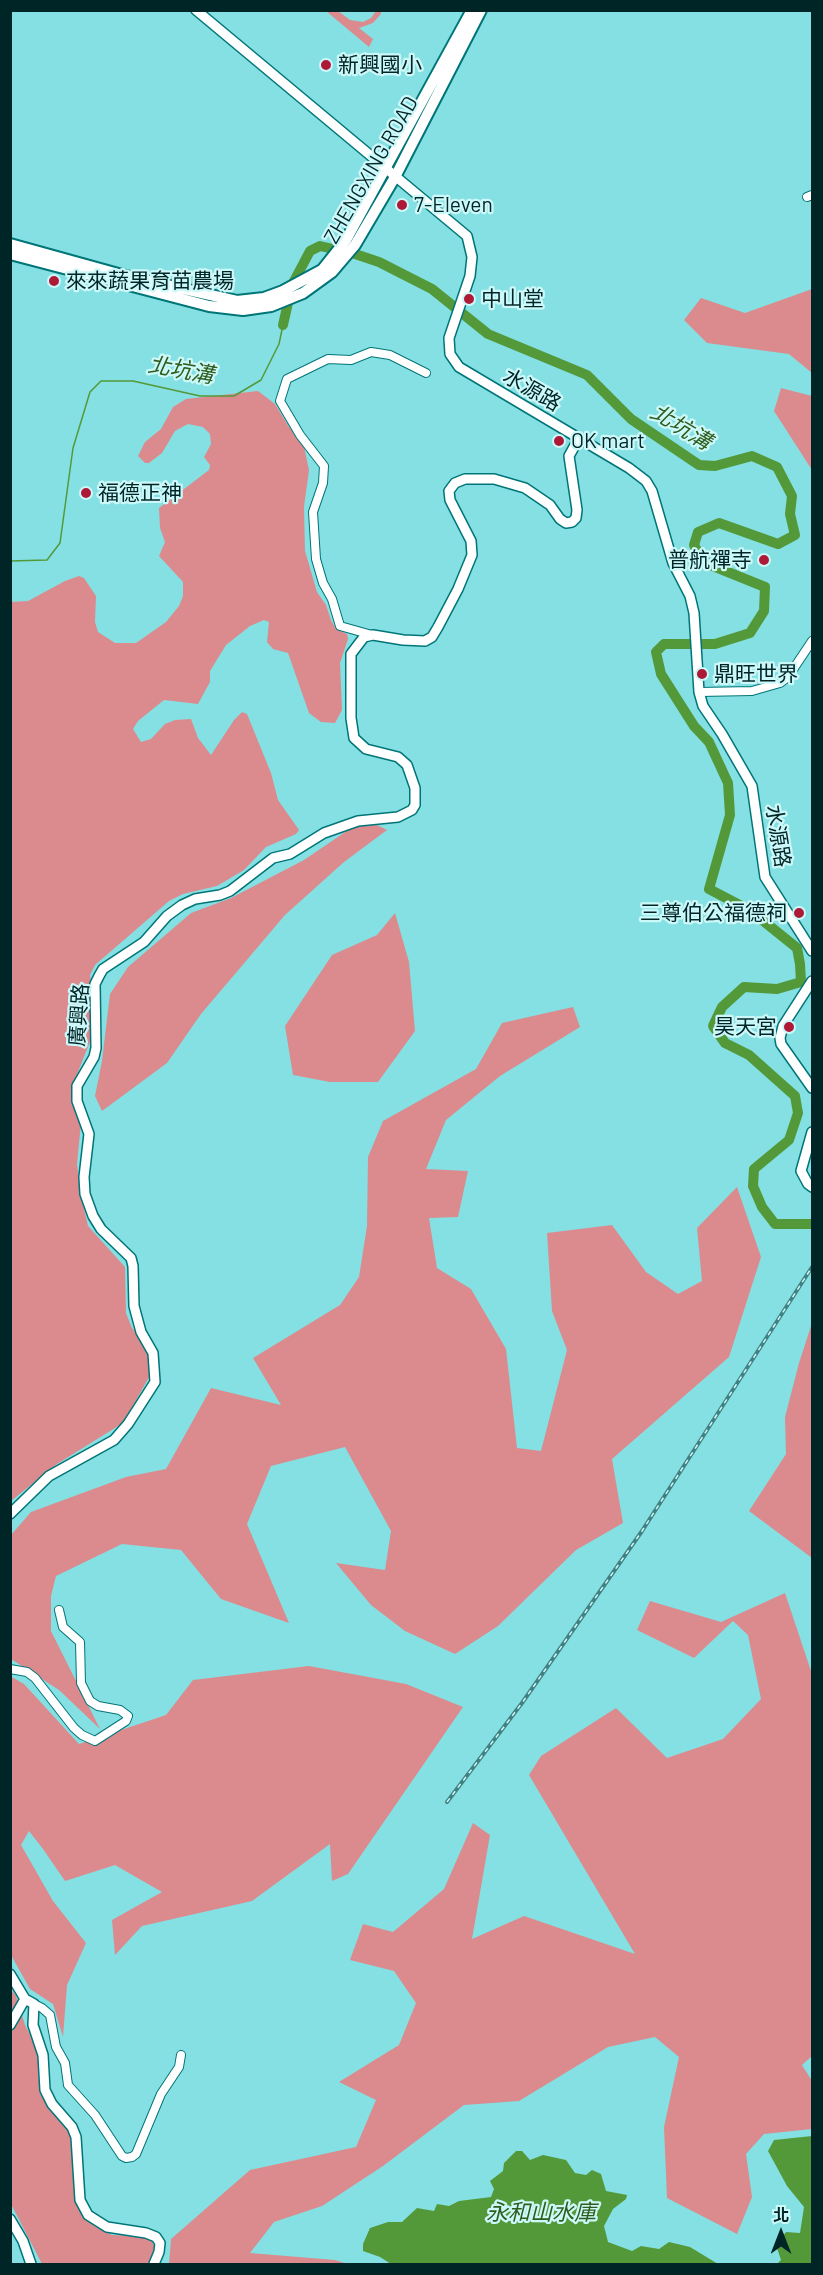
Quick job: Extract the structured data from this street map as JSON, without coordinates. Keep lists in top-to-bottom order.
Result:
{
  "streets": {
    "main road": ["ZHENGXING ROAD"],
    "street": ["水源路", "廣興路"]
  },
  "crossings": [
    ["ZHENGXING ROAD", "水源路"]
  ],
  "water": ["北坑溝", "永和山水庫"],
  "places": [
    "新興國小",
    "7-Eleven",
    "來來蔬果育苗農場",
    "中山堂",
    "OK mart",
    "福德正神",
    "普航禪寺",
    "鼎旺世界",
    "三尊伯公福德祠",
    "昊天宮"
  ],
  "north": "top"
}
